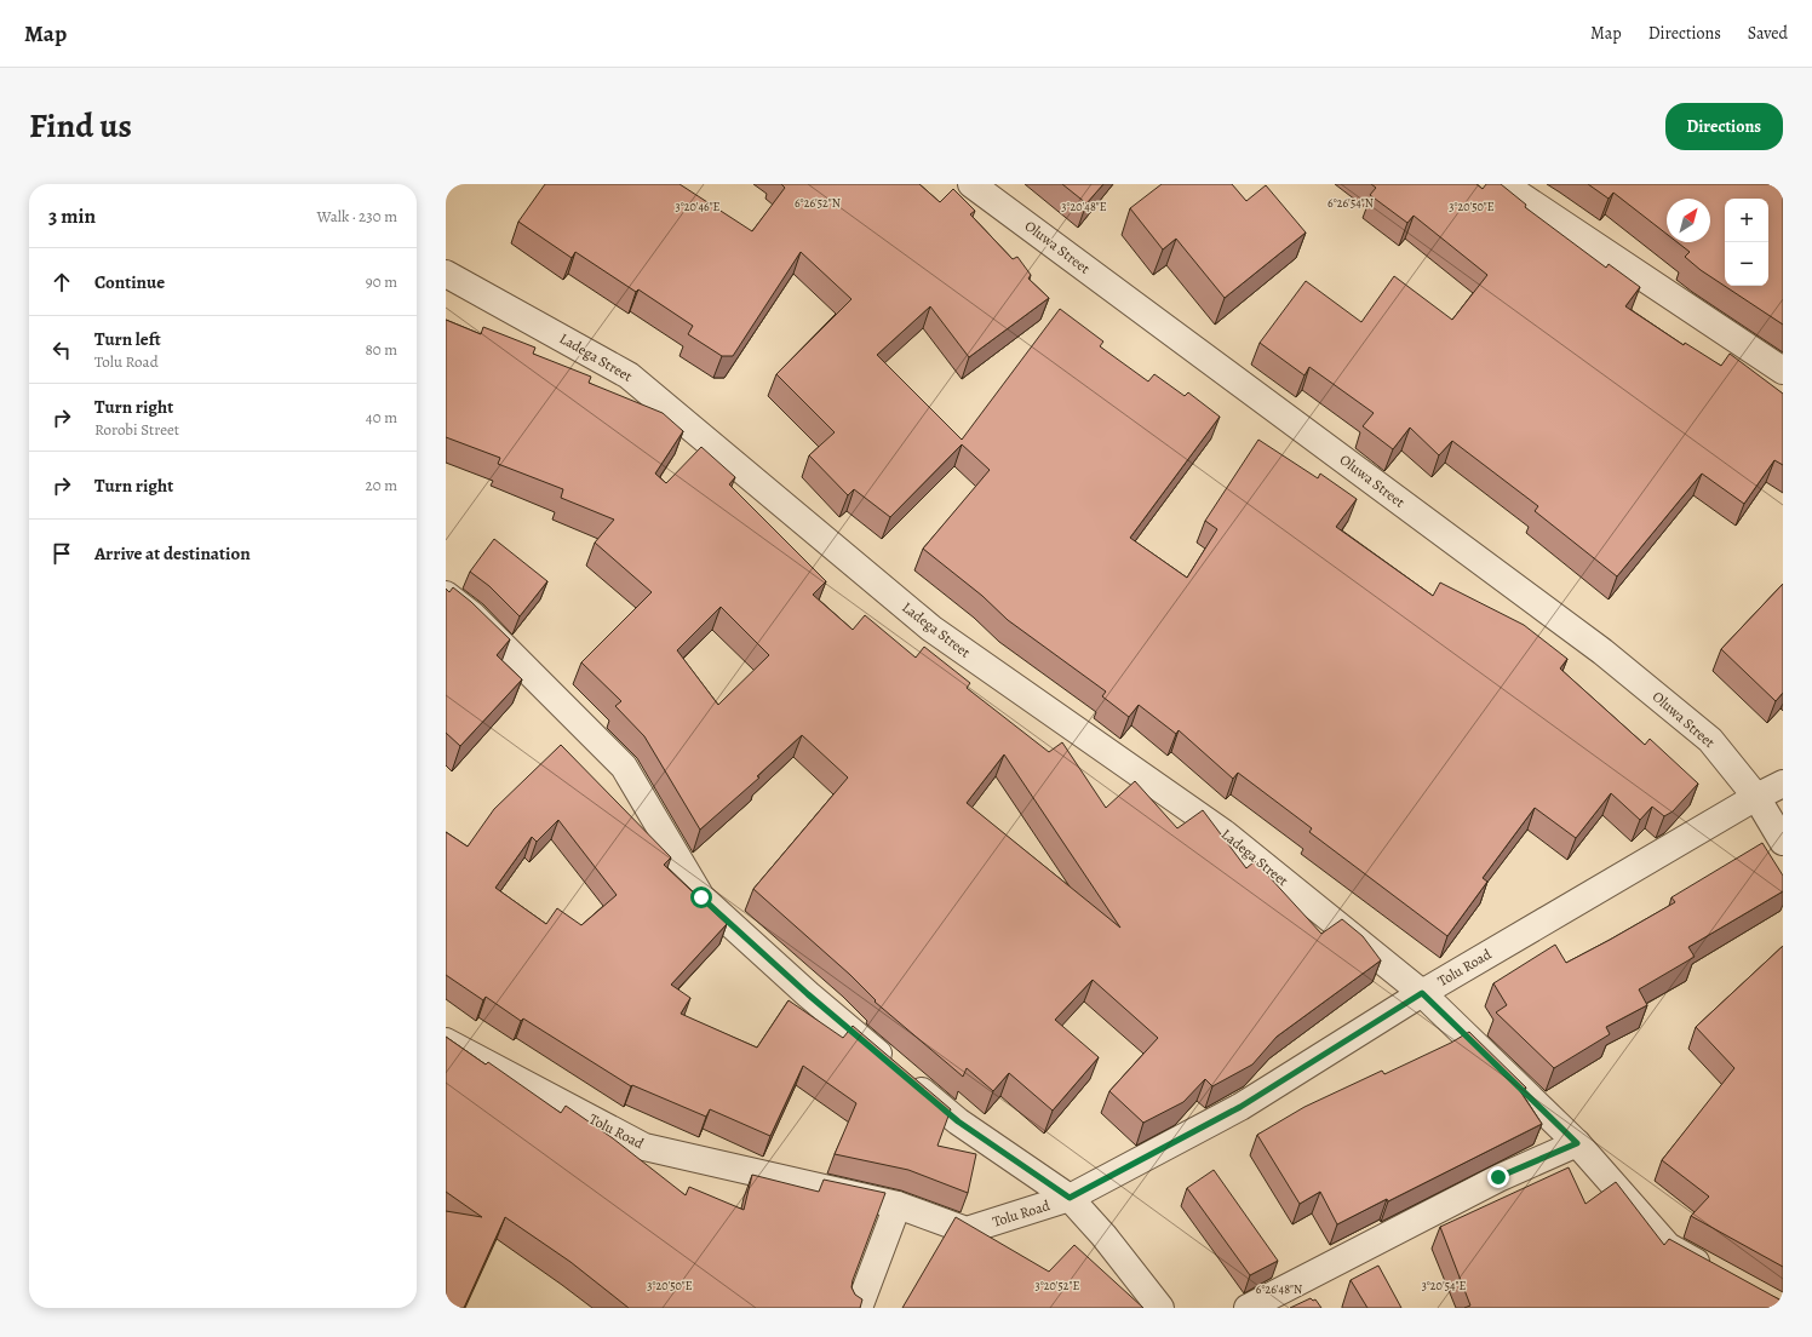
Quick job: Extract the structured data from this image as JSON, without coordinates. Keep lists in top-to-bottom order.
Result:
{
  "streets": {
    "street": ["Oluwa Street", "Ladega Street", "Tolu Road"]
  },
  "crossings": [
    ["Oluwa Street", "Tolu Road"],
    ["Ladega Street", "Tolu Road"]
  ],
  "north": "top right",
  "page": {
    "header": "Map",
    "nav": ["Map", "Directions", "Saved"],
    "title": "Find us",
    "buttons": "Directions",
    "heading": ["3 min", "Walk · 230 m"],
    "map_buttons": ["+", "−"],
    "list": [
      ["Continue", "90 m"],
      ["Turn left", "Tolu Road", "80 m"],
      ["Turn right", "Rorobi Street", "40 m"],
      ["Turn right", "20 m"],
      "Arrive at destination"
    ]
  },
  "coordinates": [
    "6°26'54\"N",
    "6°26'52\"N",
    "3°20'46\"E",
    "3°20'48\"E",
    "3°20'50\"E",
    "3°20'52\"E",
    "3°20'54\"E",
    "6°26'48\"N"
  ]
}
